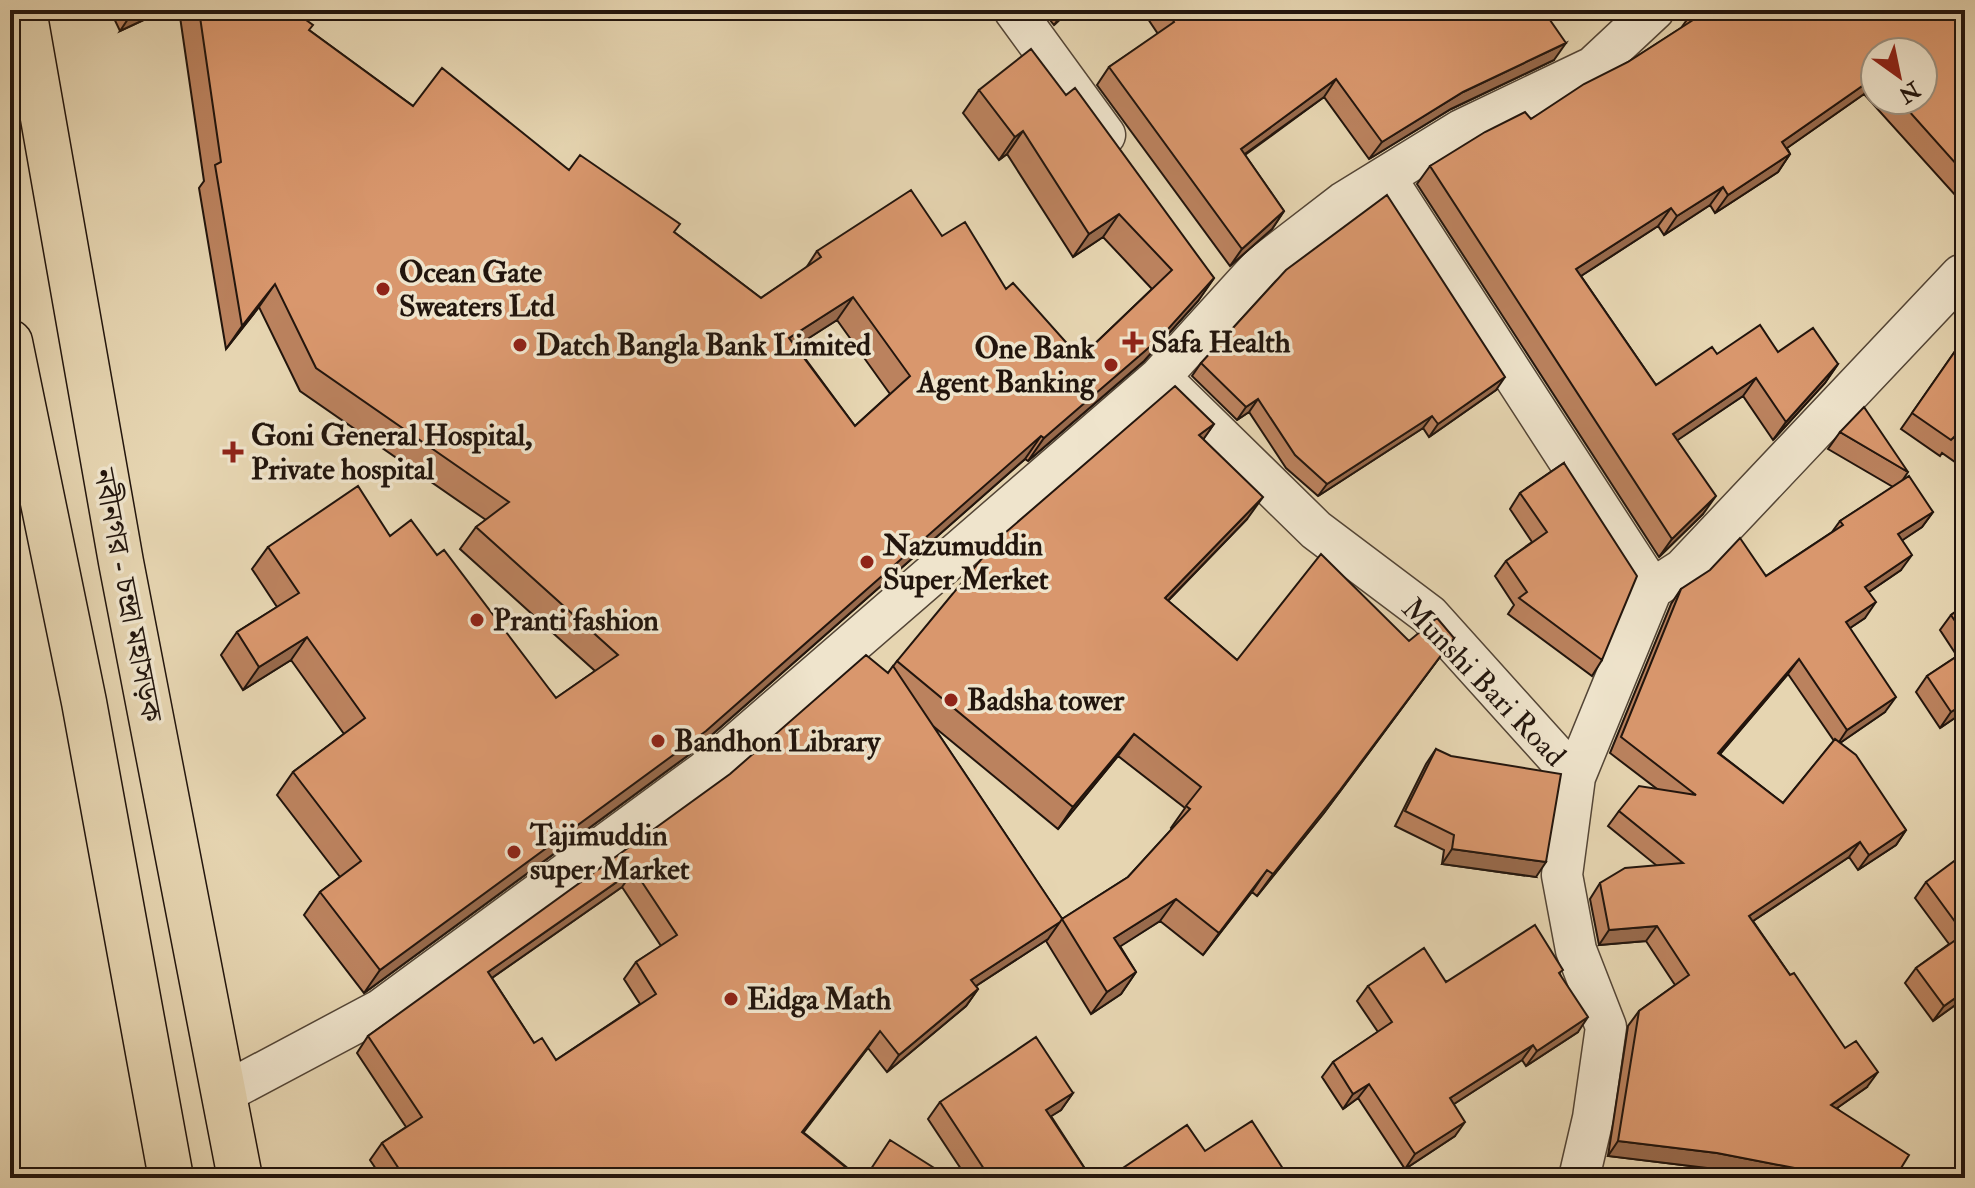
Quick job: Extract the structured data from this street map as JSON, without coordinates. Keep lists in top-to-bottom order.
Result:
{
  "streets": {
    "highway": ["নবীনগর - চন্দ্রা মহাসড়ক"],
    "street": ["Munshi Bari Road"]
  },
  "places": {
    "other": [
      "Ocean Gate Sweaters Ltd",
      "Datch Bangla Bank Limited",
      "One Bank Agent Banking",
      "Nazumuddin Super Merket",
      "Pranti fashion",
      "Badsha tower",
      "Bandhon Library",
      "Tajimuddin super Market",
      "Eidga Math"
    ],
    "health": ["Safa Health", "Goni General Hospital, Private hospital"]
  },
  "north": "bottom right"
}
